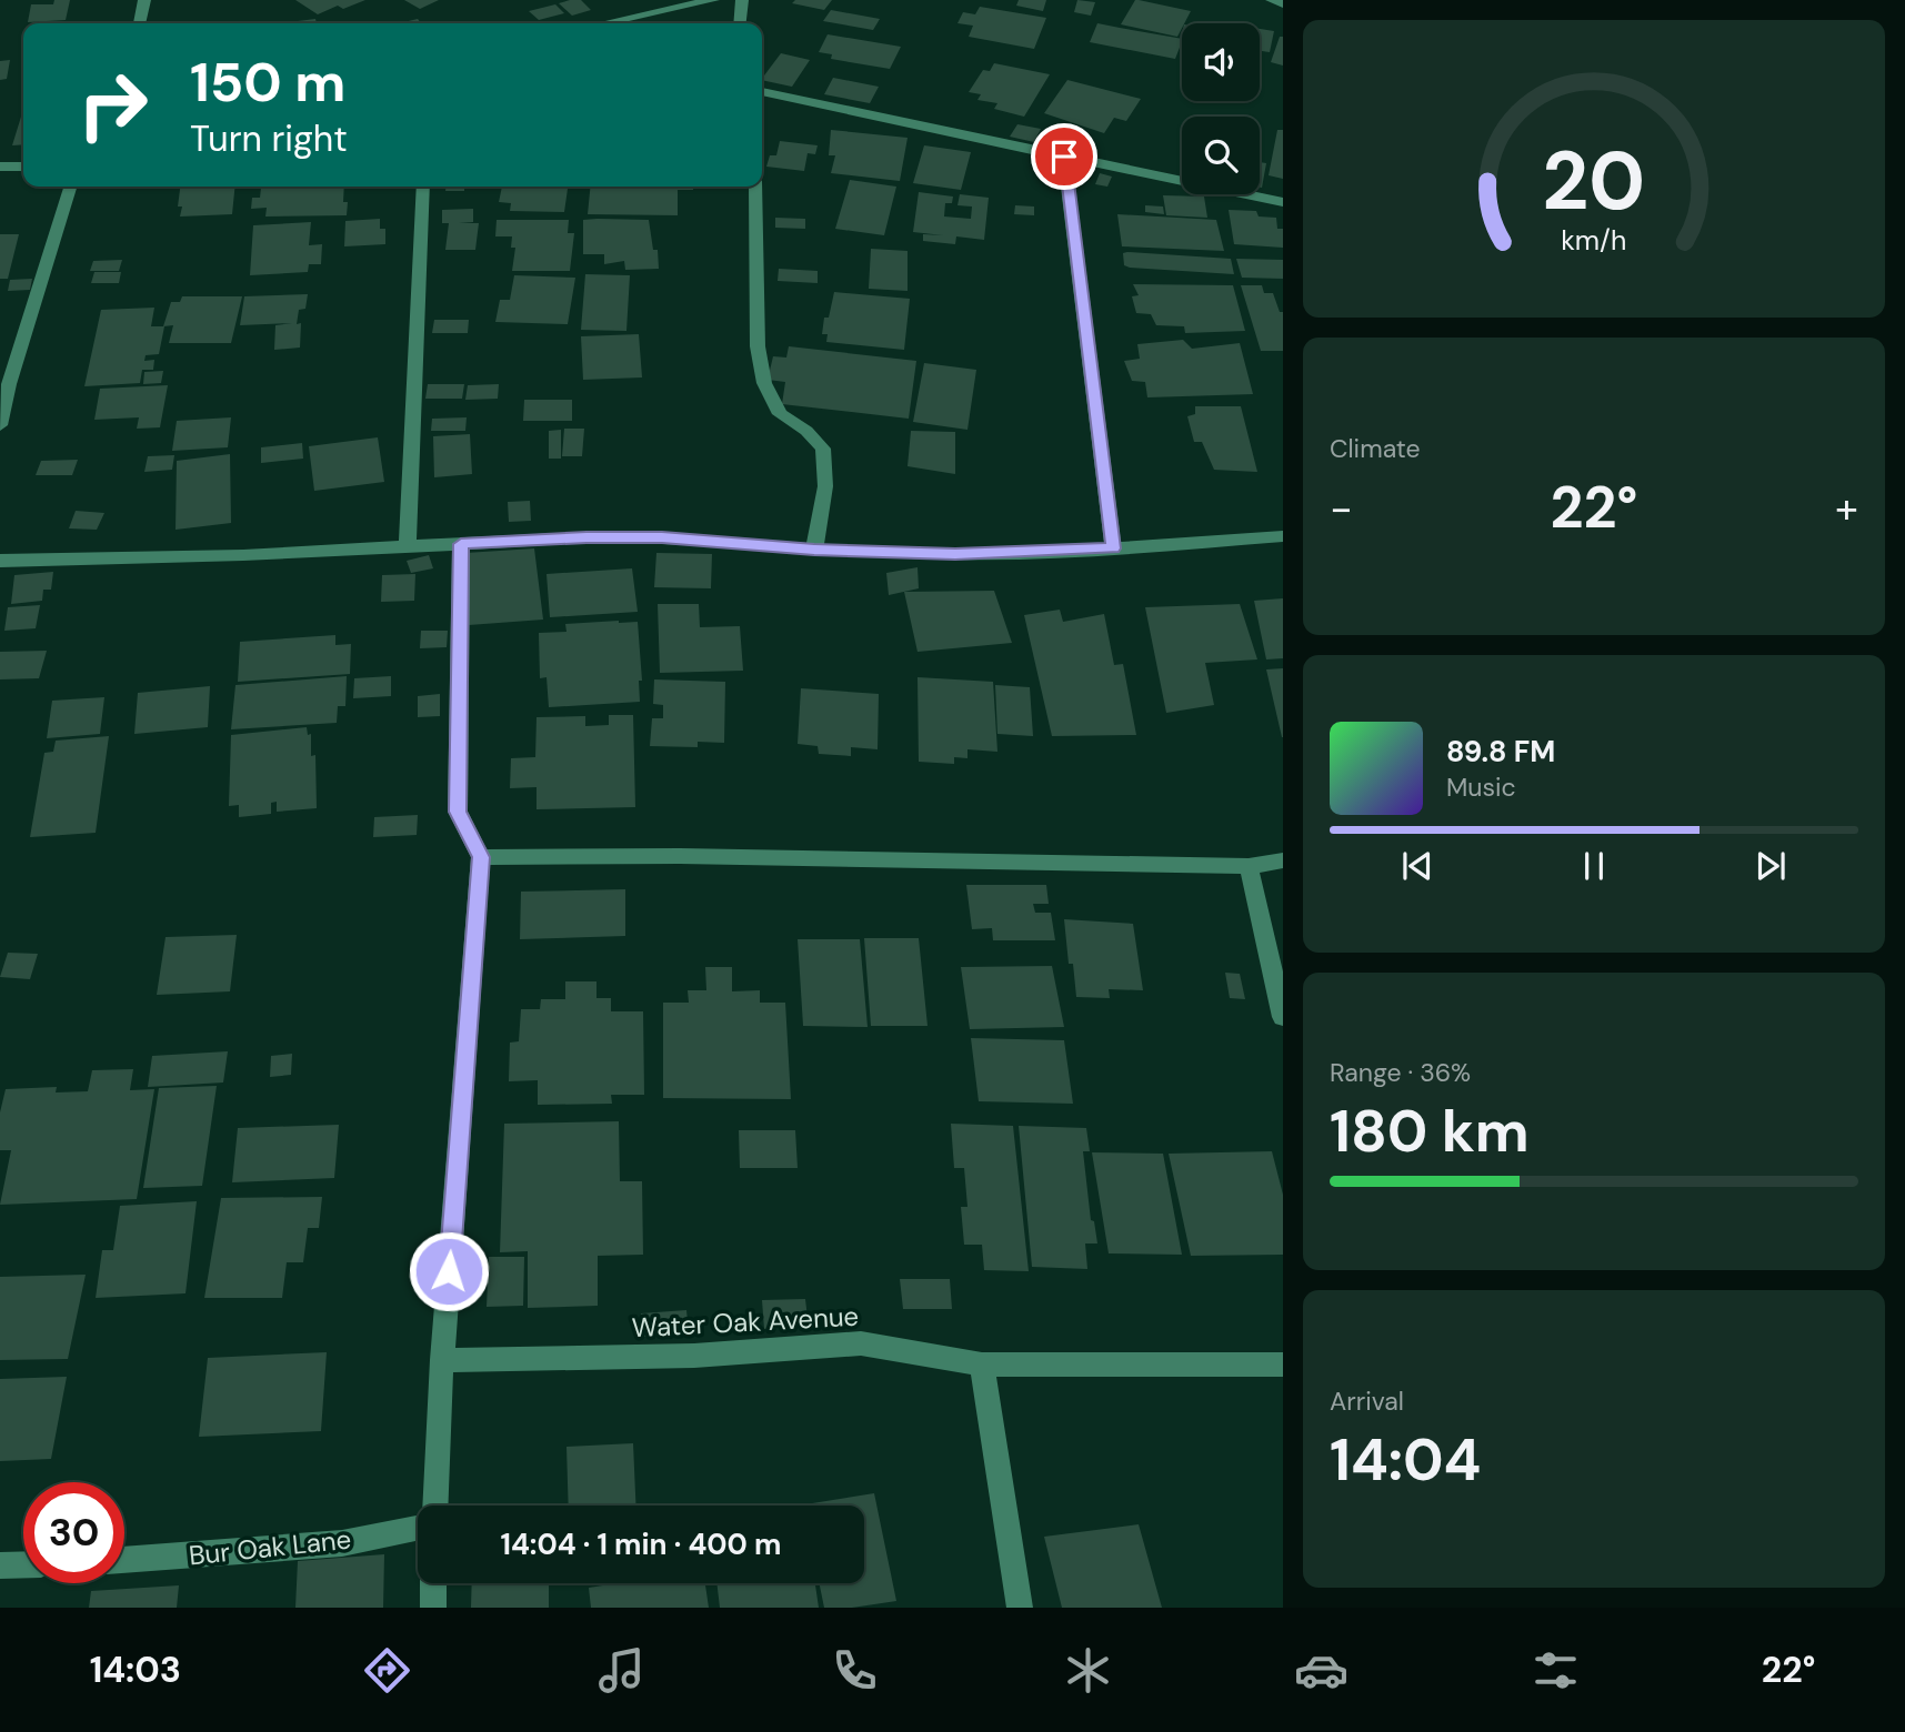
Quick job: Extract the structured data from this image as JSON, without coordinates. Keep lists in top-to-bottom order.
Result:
{
  "streets": {
    "street": ["Water Oak Avenue", "Bur Oak Lane"]
  },
  "page": {
    "turn": ["150 m", "Turn right"],
    "tile": [
      "Climate",
      ["Range · 36%", "180 km"],
      ["Arrival", "14:04"]
    ],
    "heat": ["−", "22°", "+"],
    "song": ["89.8 FM", "Music"],
    "limit": "30",
    "trip": "14:04 · 1 min · 400 m",
    "tabs": ["14:03", "22°"],
    "gauge": ["20", "km/h"]
  }
}
